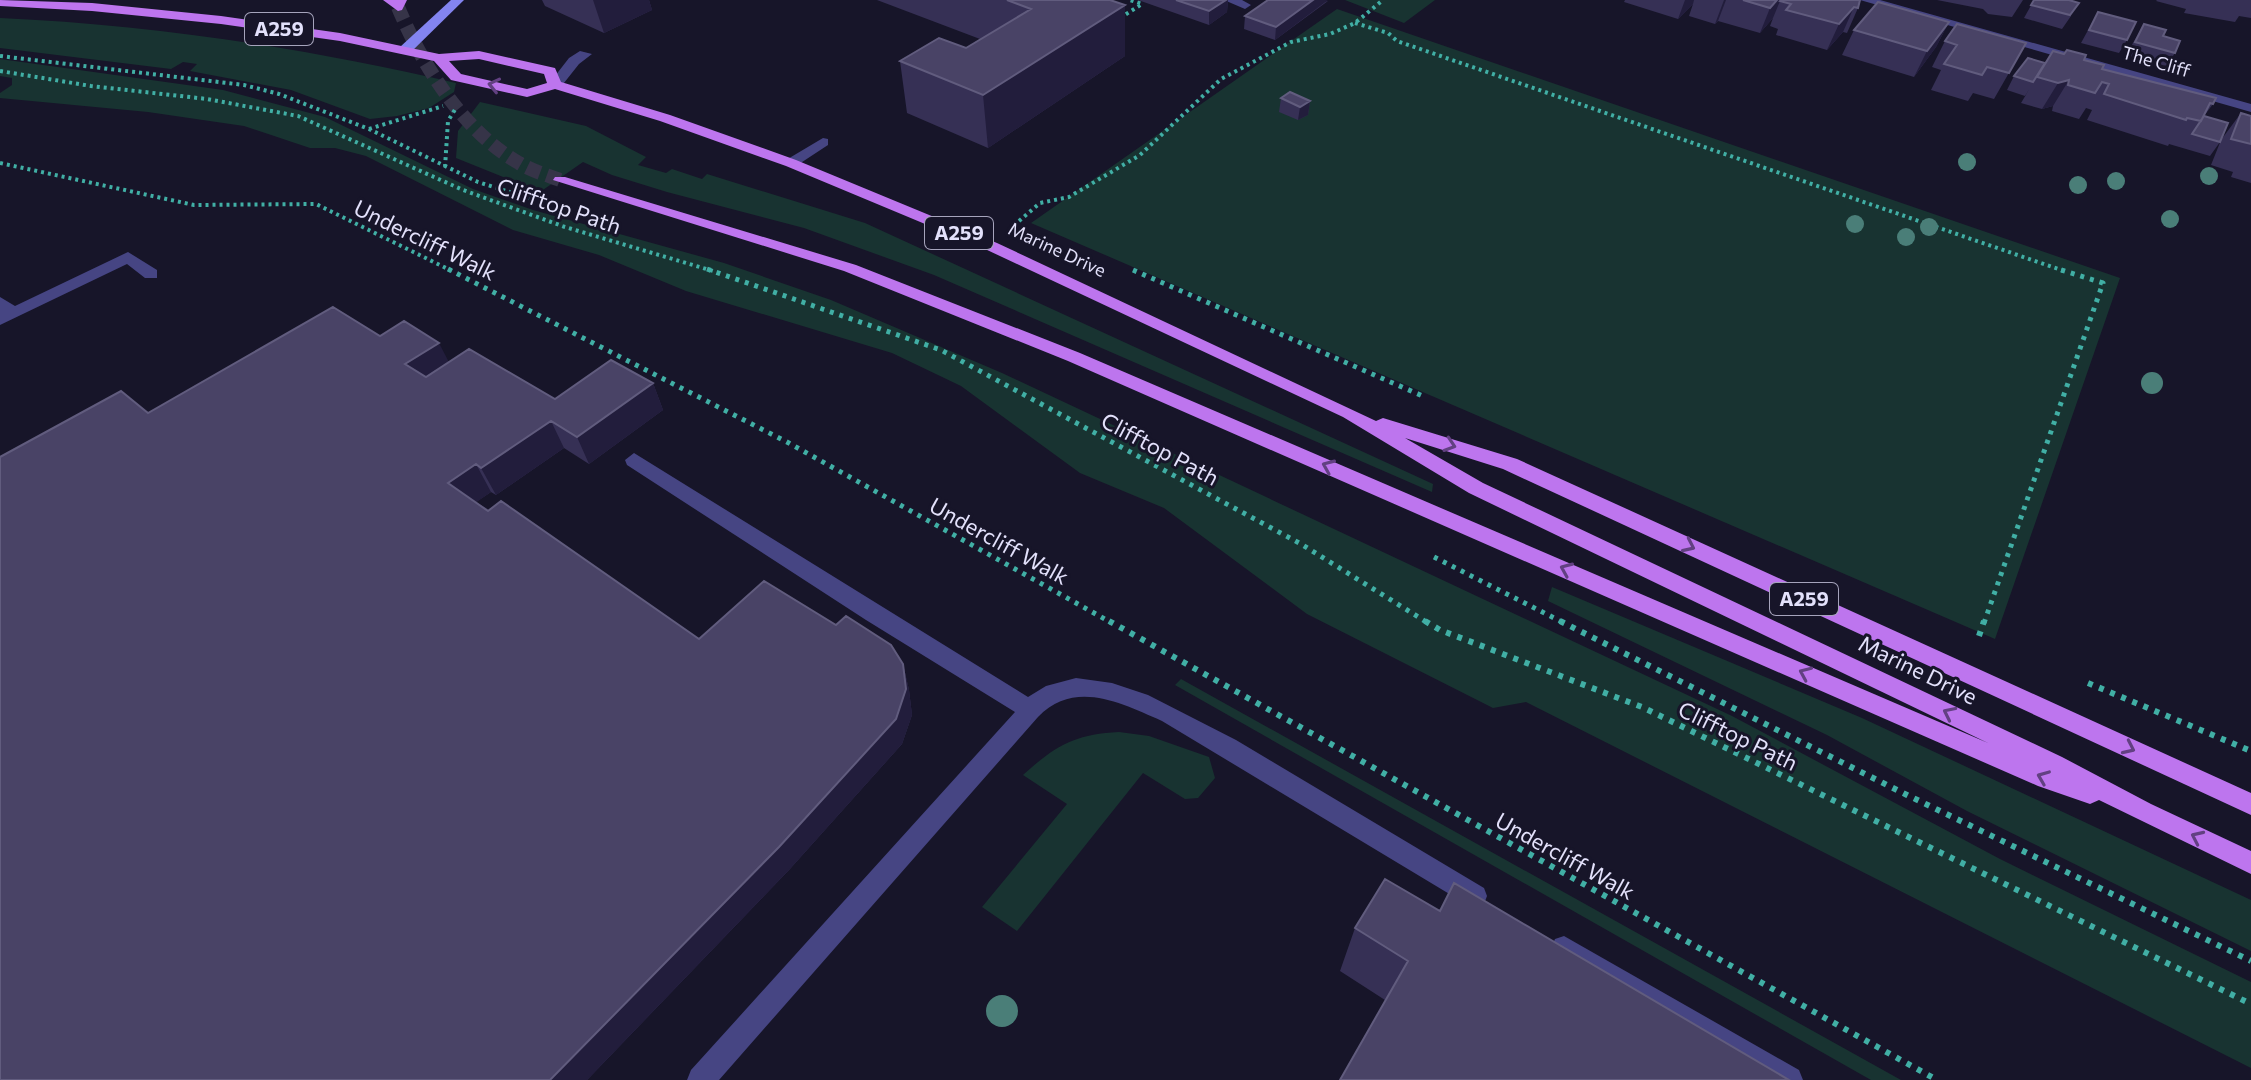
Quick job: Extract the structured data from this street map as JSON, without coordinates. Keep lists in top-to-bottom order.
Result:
{
  "streets": {
    "main road": ["A259", "Marine Drive"],
    "street": ["The Cliff"],
    "path": ["Clifftop Path", "Undercliff Walk"]
  }
}
